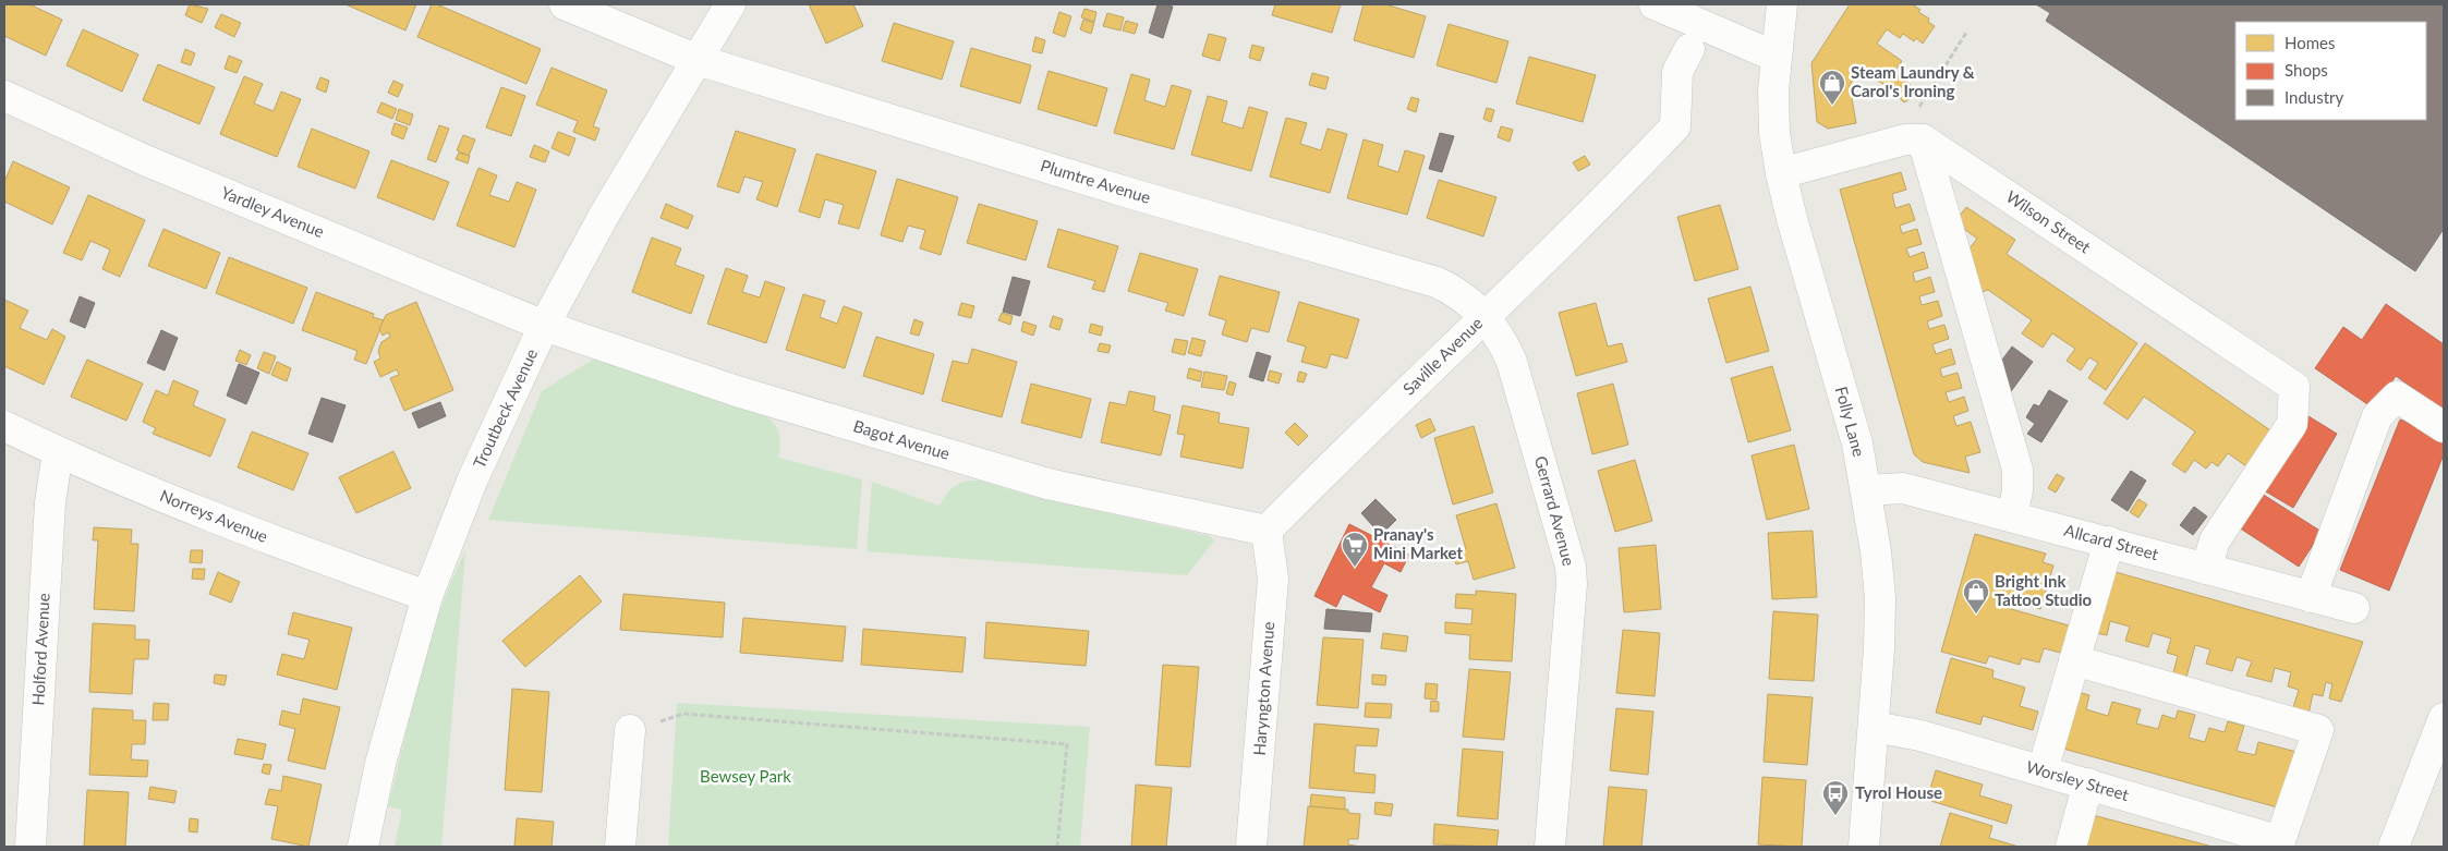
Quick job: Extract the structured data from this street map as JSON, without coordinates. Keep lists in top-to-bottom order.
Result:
{
  "streets": {
    "street": [
      "Plumtre Avenue",
      "Yardley Avenue",
      "Wilson Street",
      "Saville Avenue",
      "Troutbeck Avenue",
      "Folly Lane",
      "Bagot Avenue",
      "Gerrard Avenue",
      "Norreys Avenue",
      "Allcard Street",
      "Holford Avenue",
      "Haryngton Avenue",
      "Worsley Street"
    ]
  },
  "crossings": [
    ["Plumtre Avenue", "Saville Avenue"],
    ["Plumtre Avenue", "Troutbeck Avenue"],
    ["Plumtre Avenue", "Gerrard Avenue"],
    ["Yardley Avenue", "Troutbeck Avenue"],
    ["Yardley Avenue", "Bagot Avenue"],
    ["Wilson Street", "Allcard Street"],
    ["Saville Avenue", "Bagot Avenue"],
    ["Saville Avenue", "Gerrard Avenue"],
    ["Saville Avenue", "Haryngton Avenue"],
    ["Troutbeck Avenue", "Bagot Avenue"],
    ["Troutbeck Avenue", "Norreys Avenue"],
    ["Folly Lane", "Allcard Street"],
    ["Folly Lane", "Worsley Street"],
    ["Bagot Avenue", "Haryngton Avenue"],
    ["Norreys Avenue", "Holford Avenue"]
  ],
  "parks": ["Bewsey Park"],
  "places": {
    "shop": ["Steam Laundry & Carol's Ironing", "Bright Ink Tattoo Studio"],
    "supermarket": ["Pranay's Mini Market"],
    "bus stop": ["Tyrol House"]
  },
  "legend": ["Homes", "Shops", "Industry"]
}
